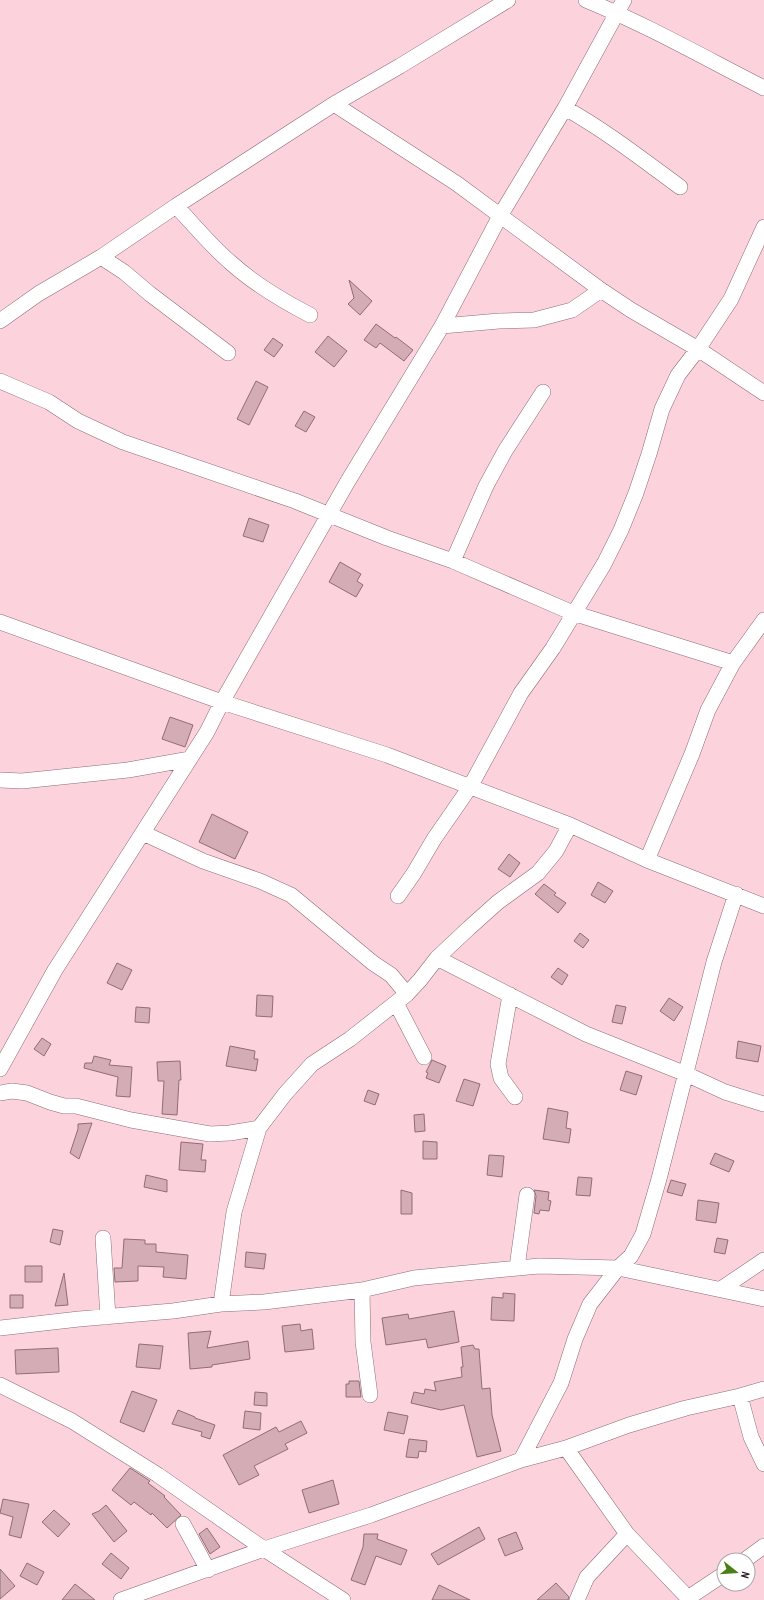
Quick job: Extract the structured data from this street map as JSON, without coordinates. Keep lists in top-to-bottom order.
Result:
{
  "north": "right"
}
